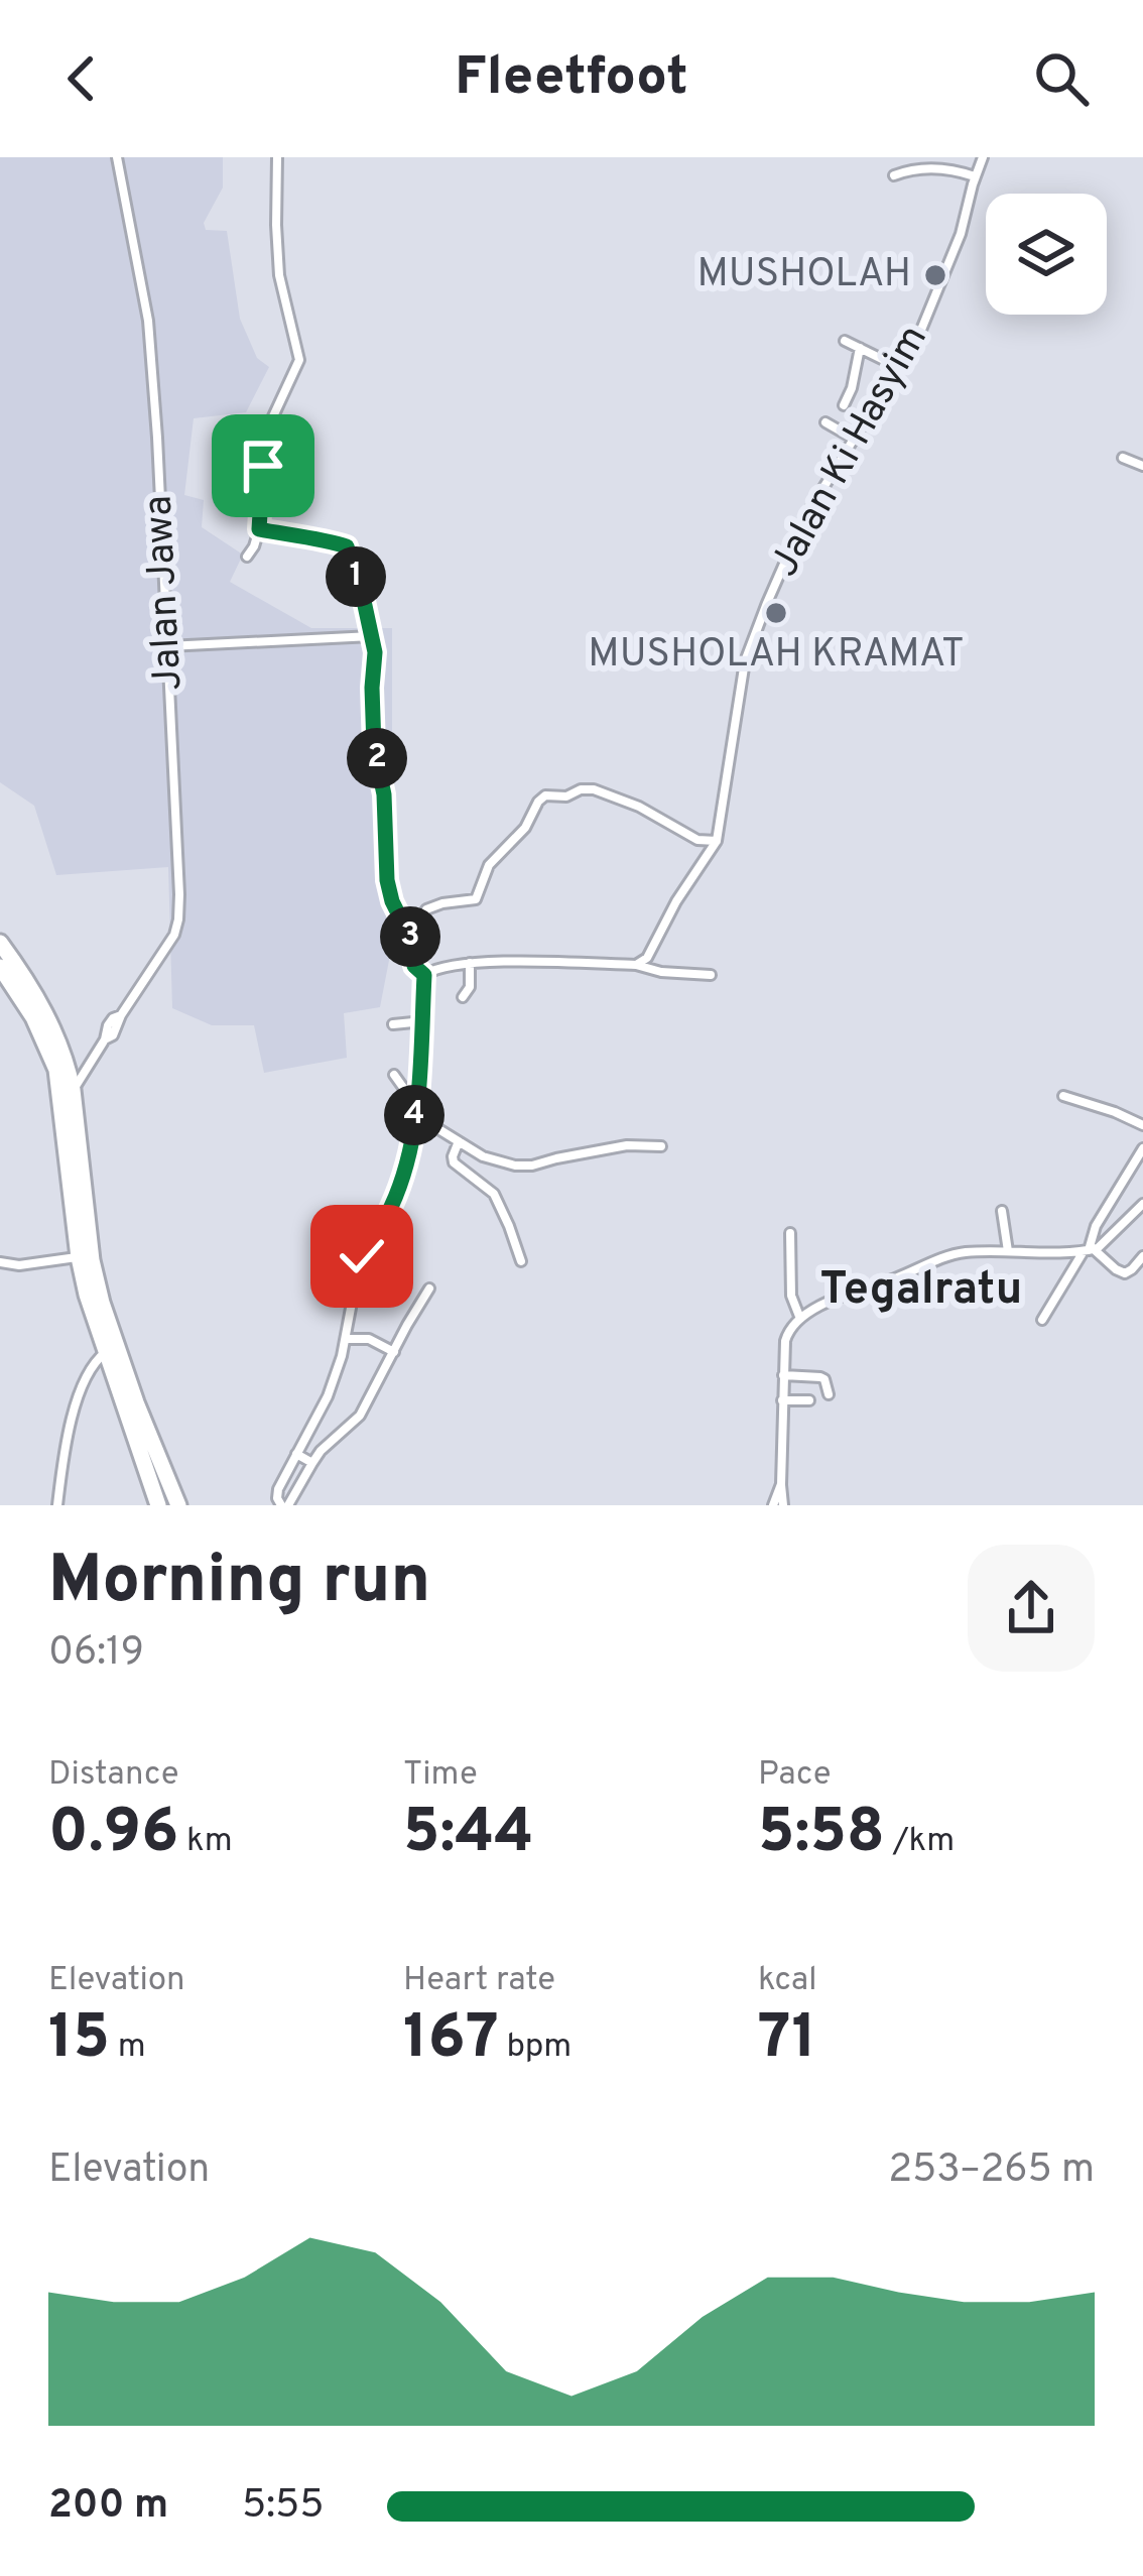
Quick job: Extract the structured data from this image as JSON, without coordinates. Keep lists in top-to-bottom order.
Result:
{
  "streets": {
    "street": ["Jalan Ki Hasyim", "Jalan Jawa"]
  },
  "districts": ["Tegalratu"],
  "places": ["MUSHOLAH", "MUSHOLAH KRAMAT"],
  "page": {
    "header": "Fleetfoot",
    "pins": [
      "1",
      "2",
      "3",
      "4"
    ],
    "heading": ["Morning run", "06:19"],
    "stats": [
      ["Distance", "0.96 km"],
      ["Time", "5:44"],
      ["Pace", "5:58 /km"],
      ["Elevation", "15 m"],
      ["Heart rate", "167 bpm"],
      ["kcal", "71"]
    ],
    "chart": ["Elevation", "253–265 m"],
    "list": [
      {
        "name": "200 m",
        "note": "5:55"
      }
    ]
  }
}
